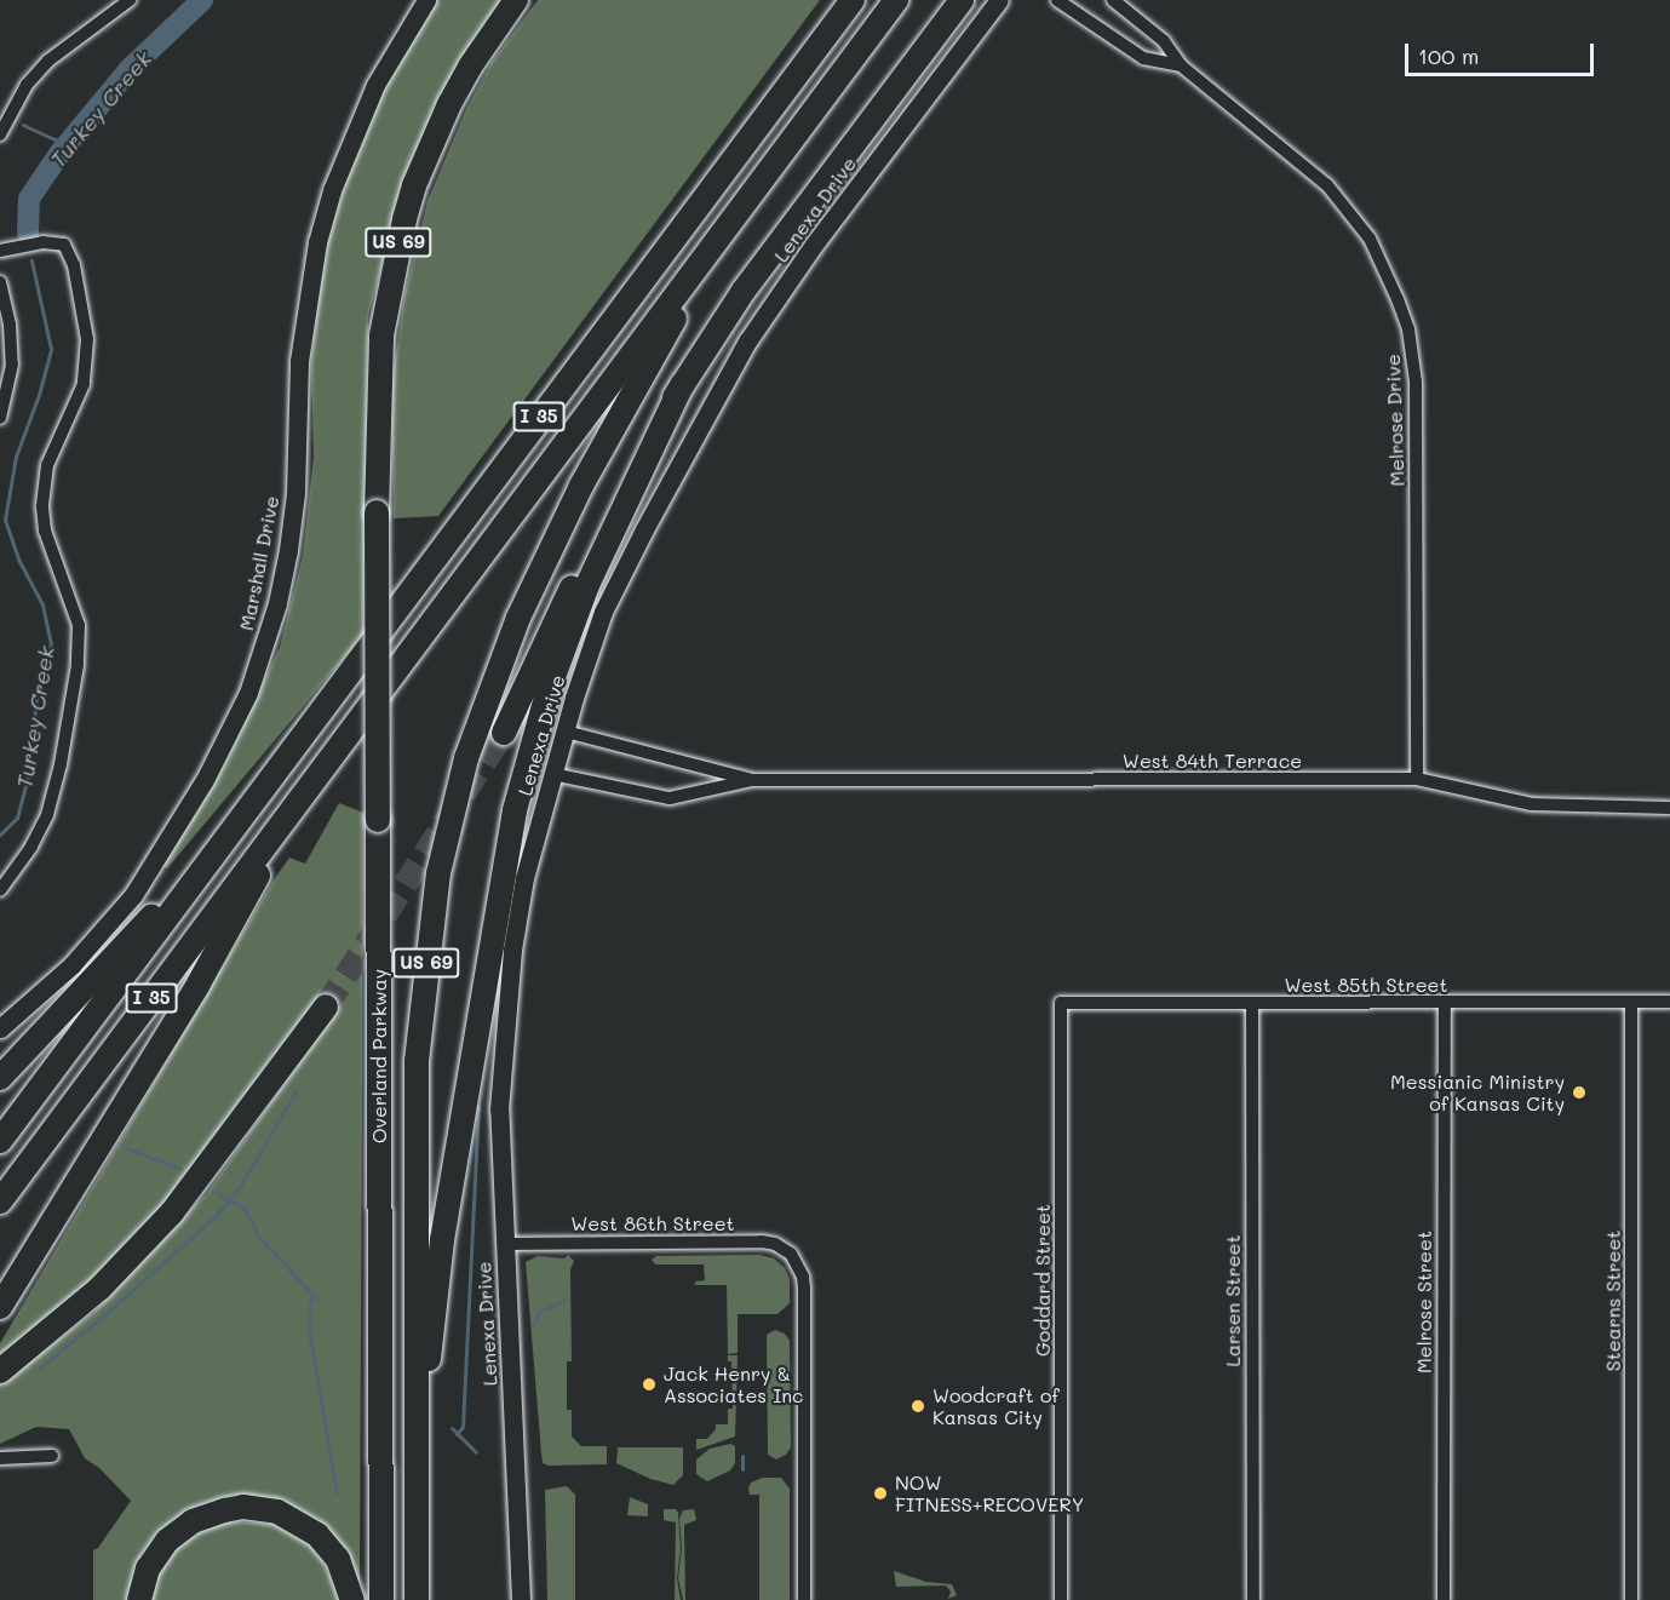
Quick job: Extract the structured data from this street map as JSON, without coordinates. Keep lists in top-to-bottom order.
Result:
{
  "streets": {
    "highway": ["US 69", "I 35", "Overland Parkway"],
    "street": [
      "Lenexa Drive",
      "Melrose Drive",
      "Marshall Drive",
      "West 84th Terrace",
      "West 85th Street",
      "West 86th Street",
      "Goddard Street",
      "Larsen Street",
      "Stearns Street",
      "Melrose Street"
    ]
  },
  "crossings": [
    ["Lenexa Drive", "West 84th Terrace"],
    ["Lenexa Drive", "West 86th Street"],
    ["US 69", "I 35"],
    ["Melrose Drive", "West 84th Terrace"],
    ["West 85th Street", "Goddard Street"],
    ["West 85th Street", "Larsen Street"],
    ["West 85th Street", "Stearns Street"],
    ["West 85th Street", "Melrose Street"]
  ],
  "water": ["Turkey Creek"],
  "places": [
    "Messianic Ministry of Kansas City",
    "Jack Henry & Associates Inc",
    "Woodcraft of Kansas City",
    "NOW FITNESS+RECOVERY"
  ],
  "scale_bar": "100 m"
}
